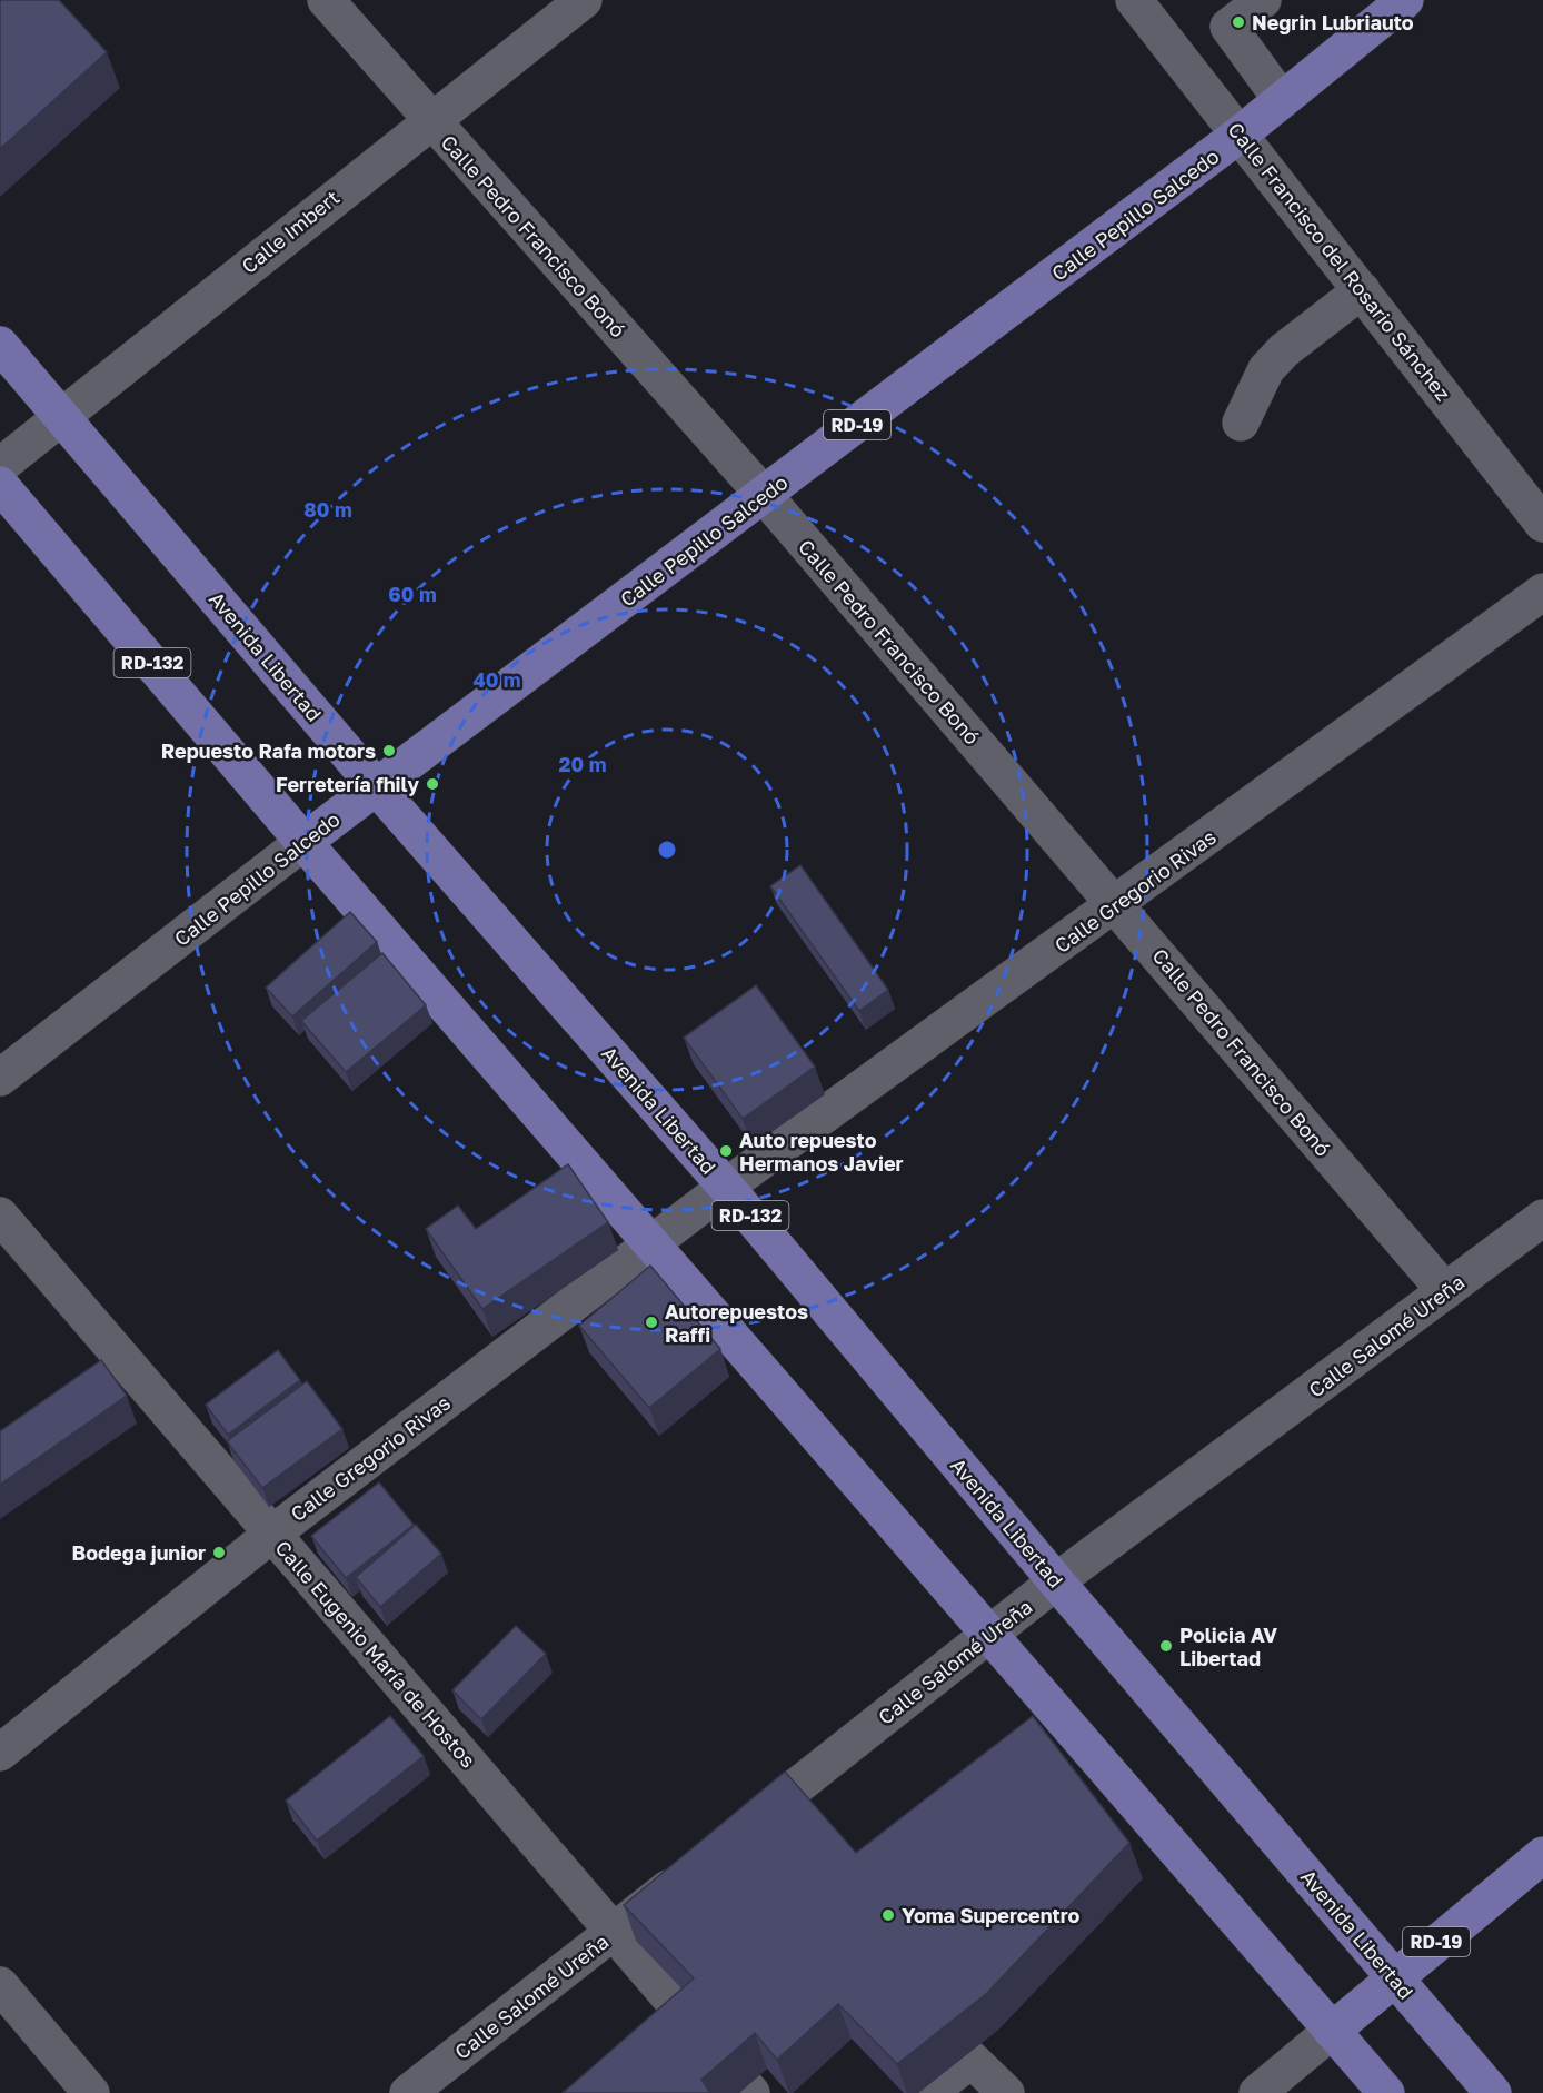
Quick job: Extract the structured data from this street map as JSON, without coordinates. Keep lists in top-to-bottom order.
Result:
{
  "streets": {
    "main road": [
      "Calle Pepillo Salcedo",
      "RD-19",
      "Avenida Libertad",
      "RD-132"
    ],
    "street": [
      "Calle Imbert",
      "Calle Pedro Francisco Bonó",
      "Calle Francisco del Rosario Sánchez",
      "Calle Gregorio Rivas",
      "Calle Salomé Ureña",
      "Calle Eugenio María de Hostos"
    ]
  },
  "crossings": [
    ["Calle Pepillo Salcedo", "Calle Pedro Francisco Bonó"],
    ["Calle Pepillo Salcedo", "Calle Francisco del Rosario Sánchez"],
    ["Calle Pepillo Salcedo", "Avenida Libertad"],
    ["Calle Pepillo Salcedo", "RD-132"],
    ["Calle Imbert", "Calle Pedro Francisco Bonó"],
    ["Calle Imbert", "Avenida Libertad"],
    ["Calle Pedro Francisco Bonó", "Calle Gregorio Rivas"],
    ["Calle Pedro Francisco Bonó", "Calle Salomé Ureña"],
    ["RD-19", "Avenida Libertad"],
    ["RD-19", "RD-132"],
    ["Avenida Libertad", "Calle Gregorio Rivas"],
    ["Avenida Libertad", "Calle Salomé Ureña"],
    ["RD-132", "Calle Gregorio Rivas"],
    ["RD-132", "Calle Salomé Ureña"],
    ["Calle Gregorio Rivas", "Calle Eugenio María de Hostos"],
    ["Calle Salomé Ureña", "Calle Eugenio María de Hostos"]
  ],
  "places": [
    "Negrin Lubriauto",
    "Repuesto Rafa motors",
    "Ferretería fhily",
    "Auto repuesto Hermanos Javier",
    "Autorepuestos Raffi",
    "Bodega junior",
    "Policia AV Libertad",
    "Yoma Supercentro"
  ],
  "rings": [
    "80 m",
    "60 m",
    "40 m",
    "20 m"
  ]
}
